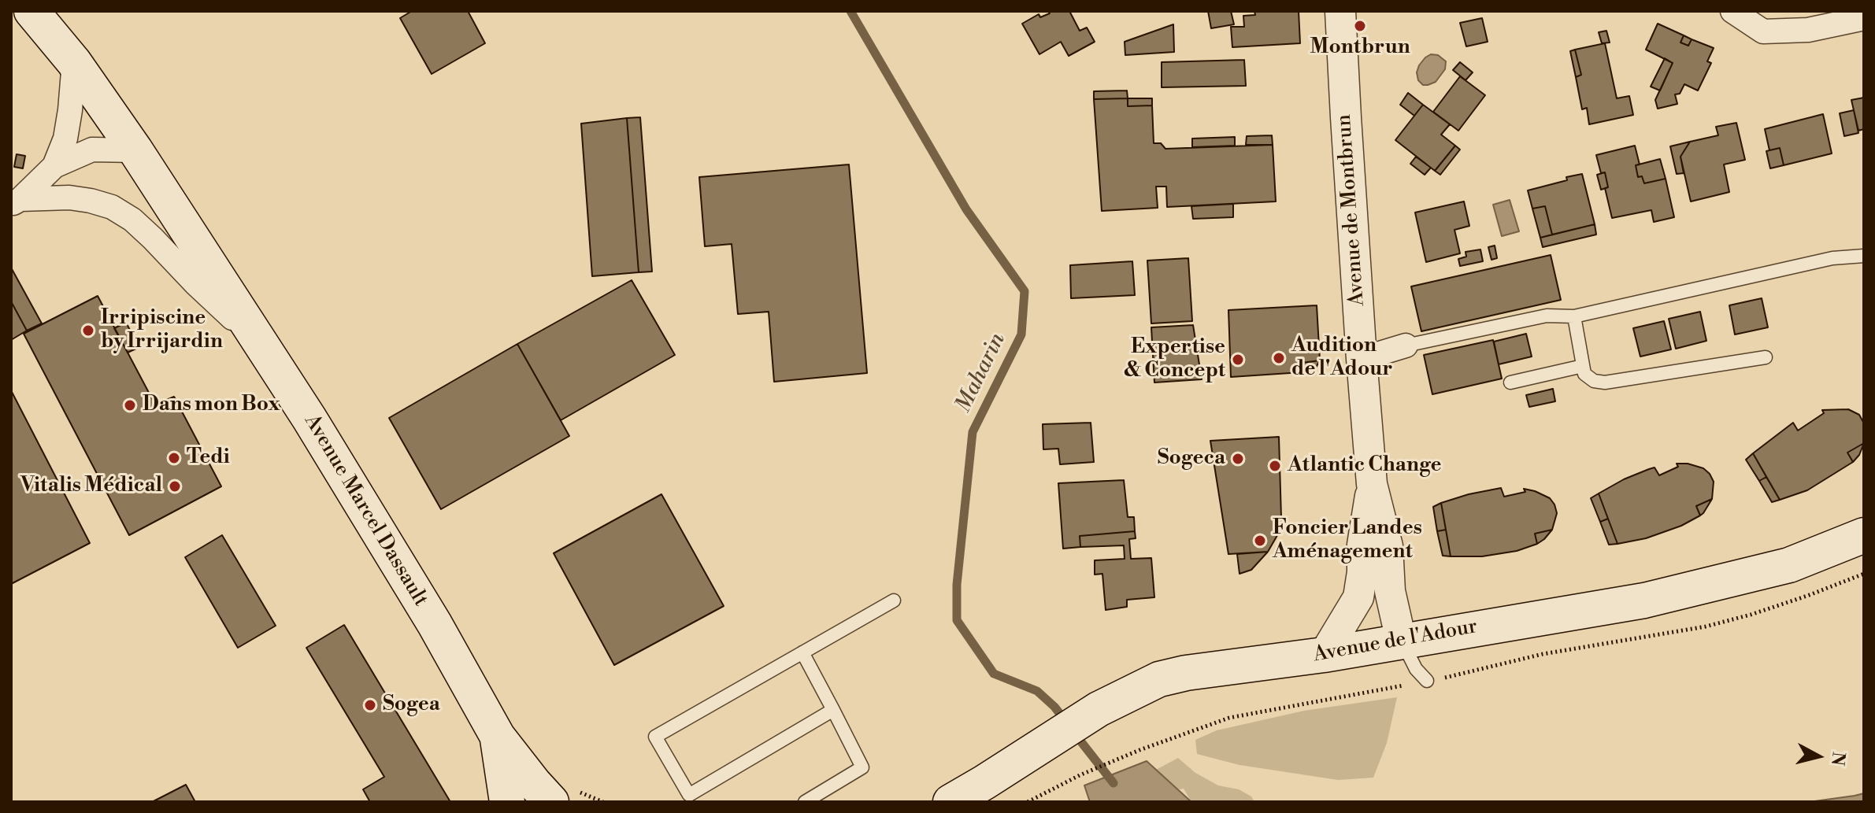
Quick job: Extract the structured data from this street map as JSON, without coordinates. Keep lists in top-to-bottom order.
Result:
{
  "streets": {
    "main road": ["Avenue Marcel Dassault", "Avenue de l'Adour"],
    "street": ["Avenue de Montbrun"]
  },
  "crossings": [
    ["Avenue de Montbrun", "Avenue de l'Adour"]
  ],
  "water": ["Maharin"],
  "places": [
    "Montbrun",
    "Irripiscine by Irrijardin",
    "Audition de l'Adour",
    "Expertise & Concept",
    "Dans mon Box",
    "Tedi",
    "Sogeca",
    "Atlantic Change",
    "Vitalis Médical",
    "Foncier Landes Aménagement",
    "Sogea"
  ],
  "north": "right"
}
